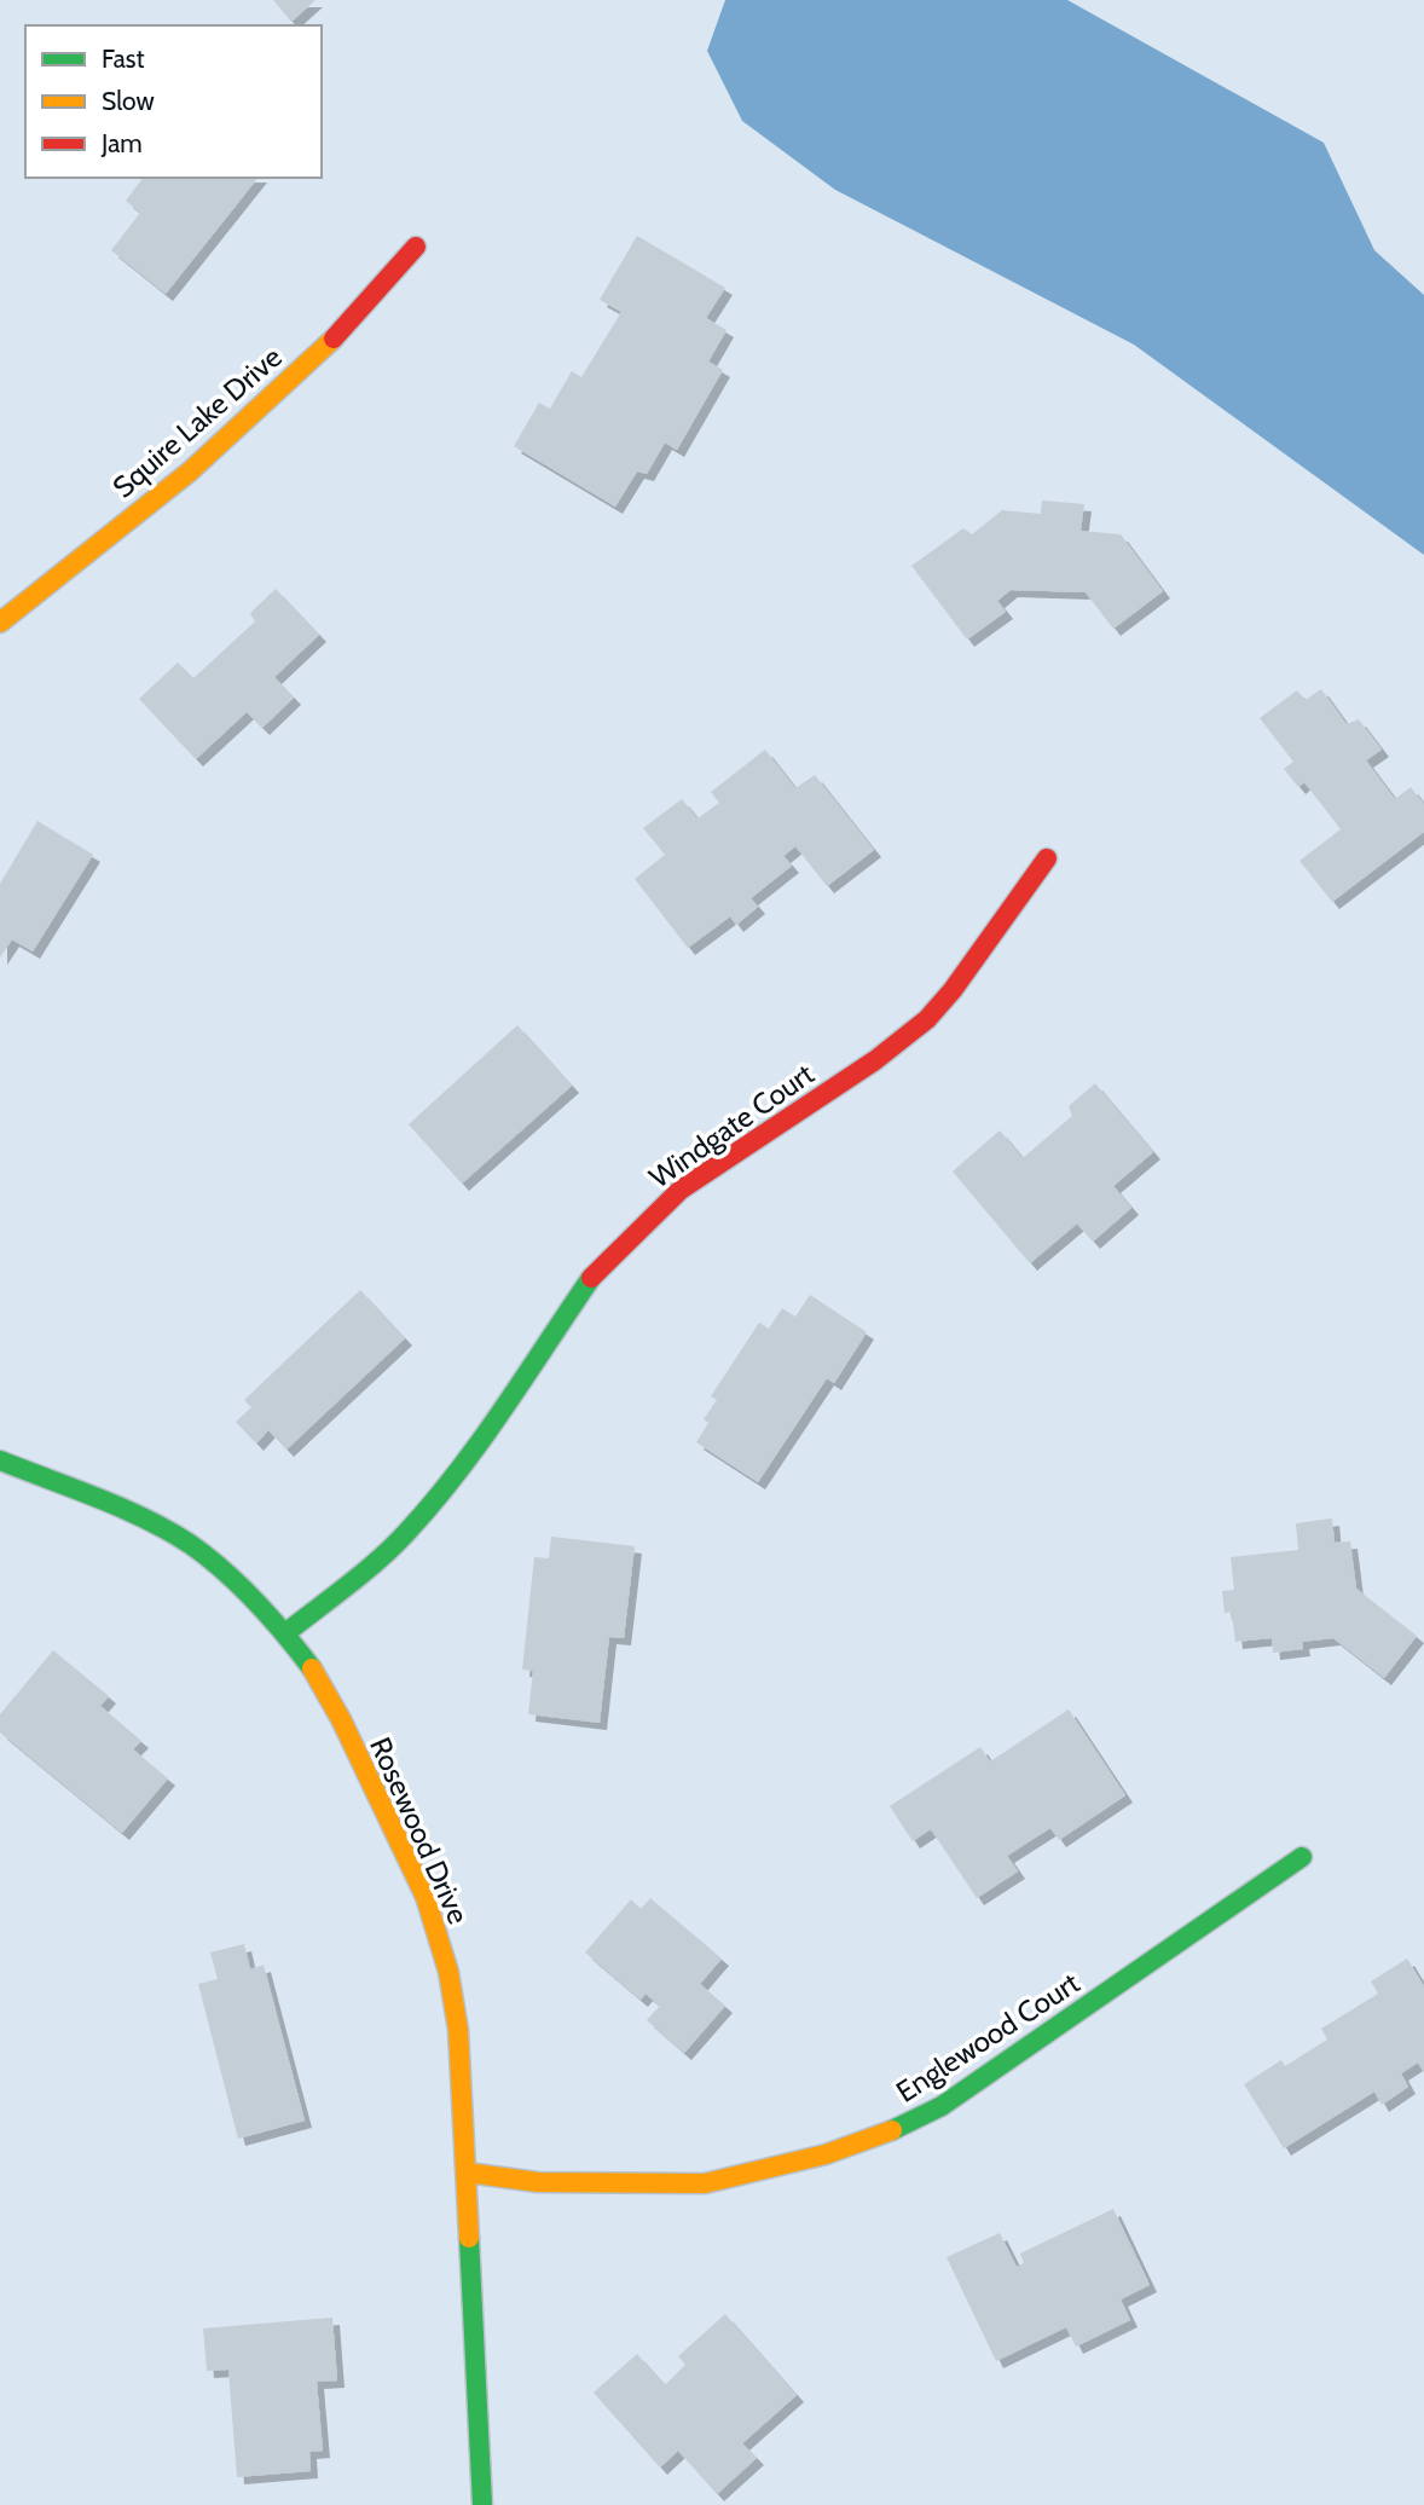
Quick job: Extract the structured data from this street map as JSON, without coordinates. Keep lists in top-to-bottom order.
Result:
{
  "streets": {
    "street": [
      "Squire Lake Drive",
      "Windgate Court",
      "Rosewood Drive",
      "Englewood Court"
    ]
  },
  "crossings": [
    ["Windgate Court", "Rosewood Drive"],
    ["Rosewood Drive", "Englewood Court"]
  ],
  "legend": ["Fast", "Slow", "Jam"]
}
